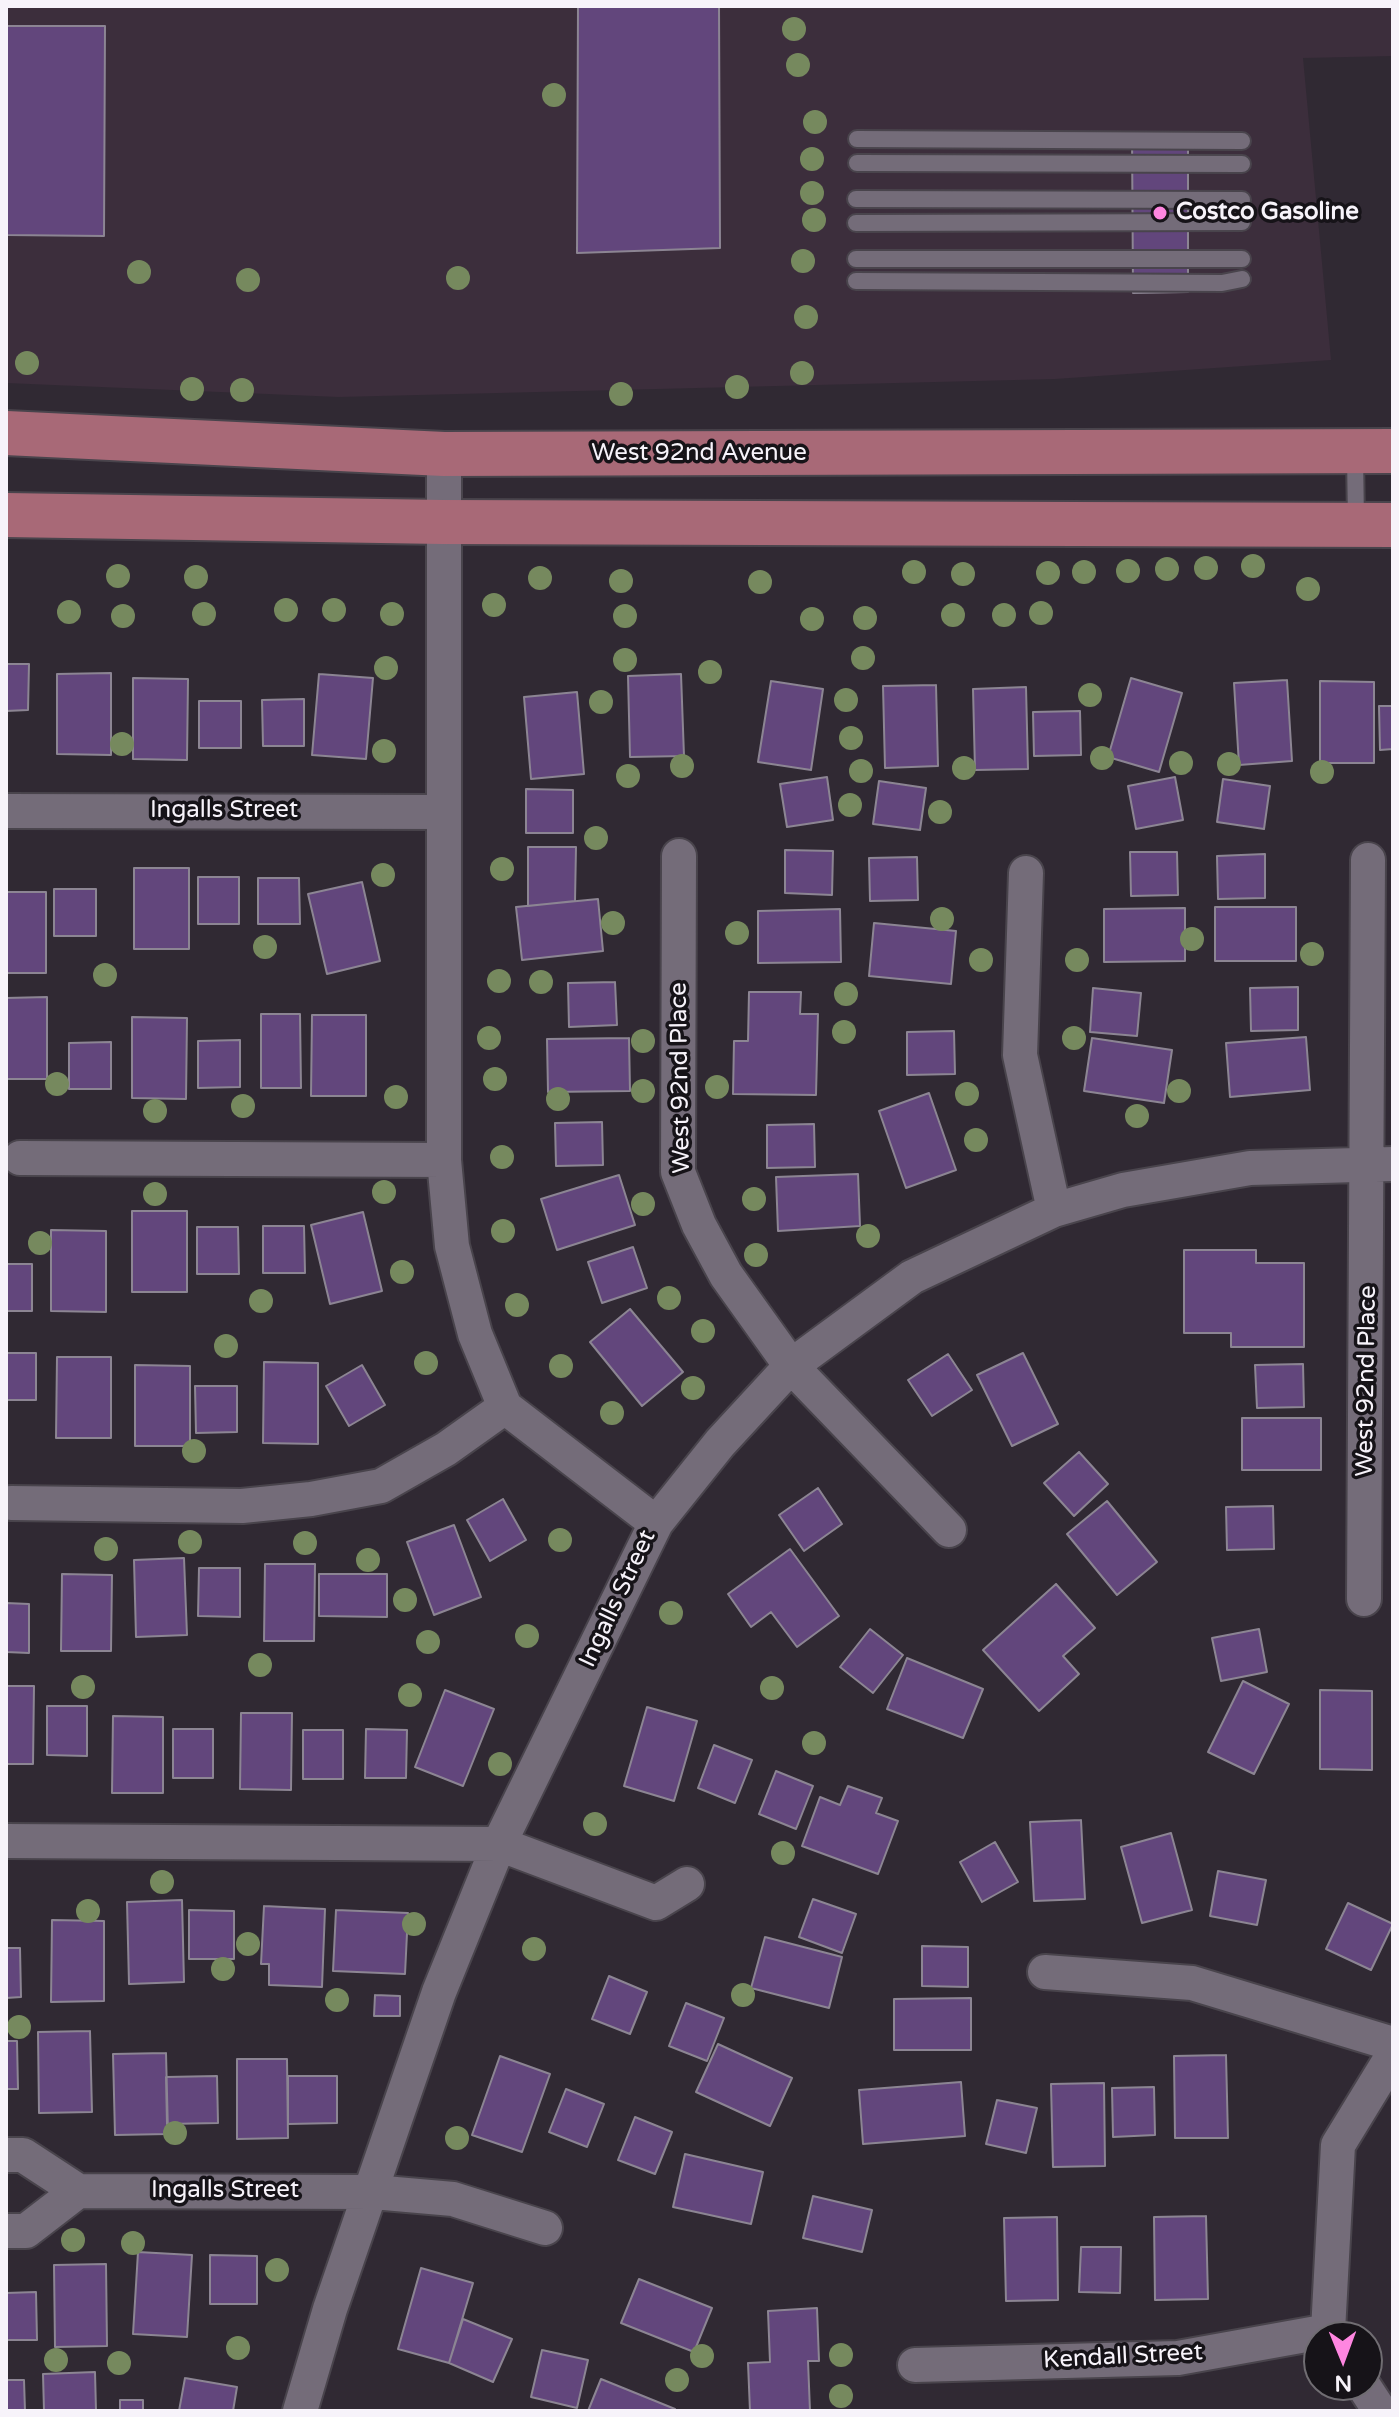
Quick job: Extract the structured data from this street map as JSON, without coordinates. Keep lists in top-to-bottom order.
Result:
{
  "streets": {
    "main road": ["West 92nd Avenue"],
    "street": ["Ingalls Street", "West 92nd Place", "Kendall Street"]
  },
  "places": ["Costco Gasoline"],
  "north": "bottom"
}
